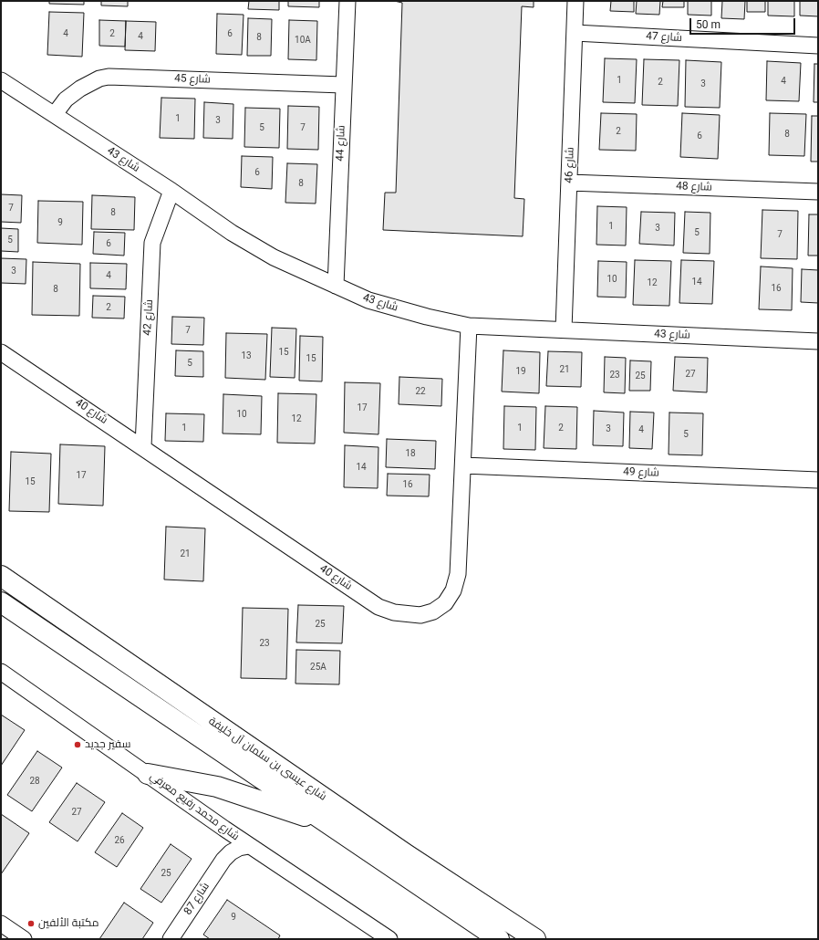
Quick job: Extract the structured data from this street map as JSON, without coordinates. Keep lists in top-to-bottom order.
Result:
{
  "streets": {
    "highway": ["شارع عيسى بن سلمان آل خليفة"],
    "street": [
      "شارع 47",
      "شارع 45",
      "شارع 44",
      "شارع 43",
      "شارع 46",
      "شارع 48",
      "شارع 42",
      "شارع 40",
      "شارع 49",
      "شارع محمد رفيع معرفي",
      "شارع 87"
    ]
  },
  "crossings": [
    ["شارع 47", "شارع 46"],
    ["شارع 45", "شارع 44"],
    ["شارع 45", "شارع 43"],
    ["شارع 44", "شارع 43"],
    ["شارع 43", "شارع 46"],
    ["شارع 43", "شارع 42"],
    ["شارع 43", "شارع 40"],
    ["شارع 46", "شارع 48"],
    ["شارع 42", "شارع 40"],
    ["شارع 40", "شارع 49"],
    ["شارع محمد رفيع معرفي", "شارع 87"]
  ],
  "places": ["سفير جديد", "مكتبة الألفين"],
  "house_numbers": [
    "4",
    "2",
    "6",
    "4",
    "8",
    "10A",
    "1",
    "4",
    "2",
    "3",
    "1",
    "3",
    "5",
    "7",
    "2",
    "8",
    "6",
    "6",
    "8",
    "7",
    "8",
    "9",
    "1",
    "3",
    "5",
    "7",
    "5",
    "6",
    "3",
    "4",
    "10",
    "14",
    "12",
    "16",
    "8",
    "2",
    "7",
    "15",
    "13",
    "15",
    "5",
    "21",
    "19",
    "27",
    "23",
    "25",
    "22",
    "17",
    "10",
    "12",
    "1",
    "1",
    "2",
    "3",
    "4",
    "5",
    "18",
    "14",
    "17",
    "15",
    "16",
    "21",
    "25",
    "23",
    "25A",
    "28",
    "27",
    "26",
    "25",
    "9"
  ],
  "scale_bar": "50 m"
}
